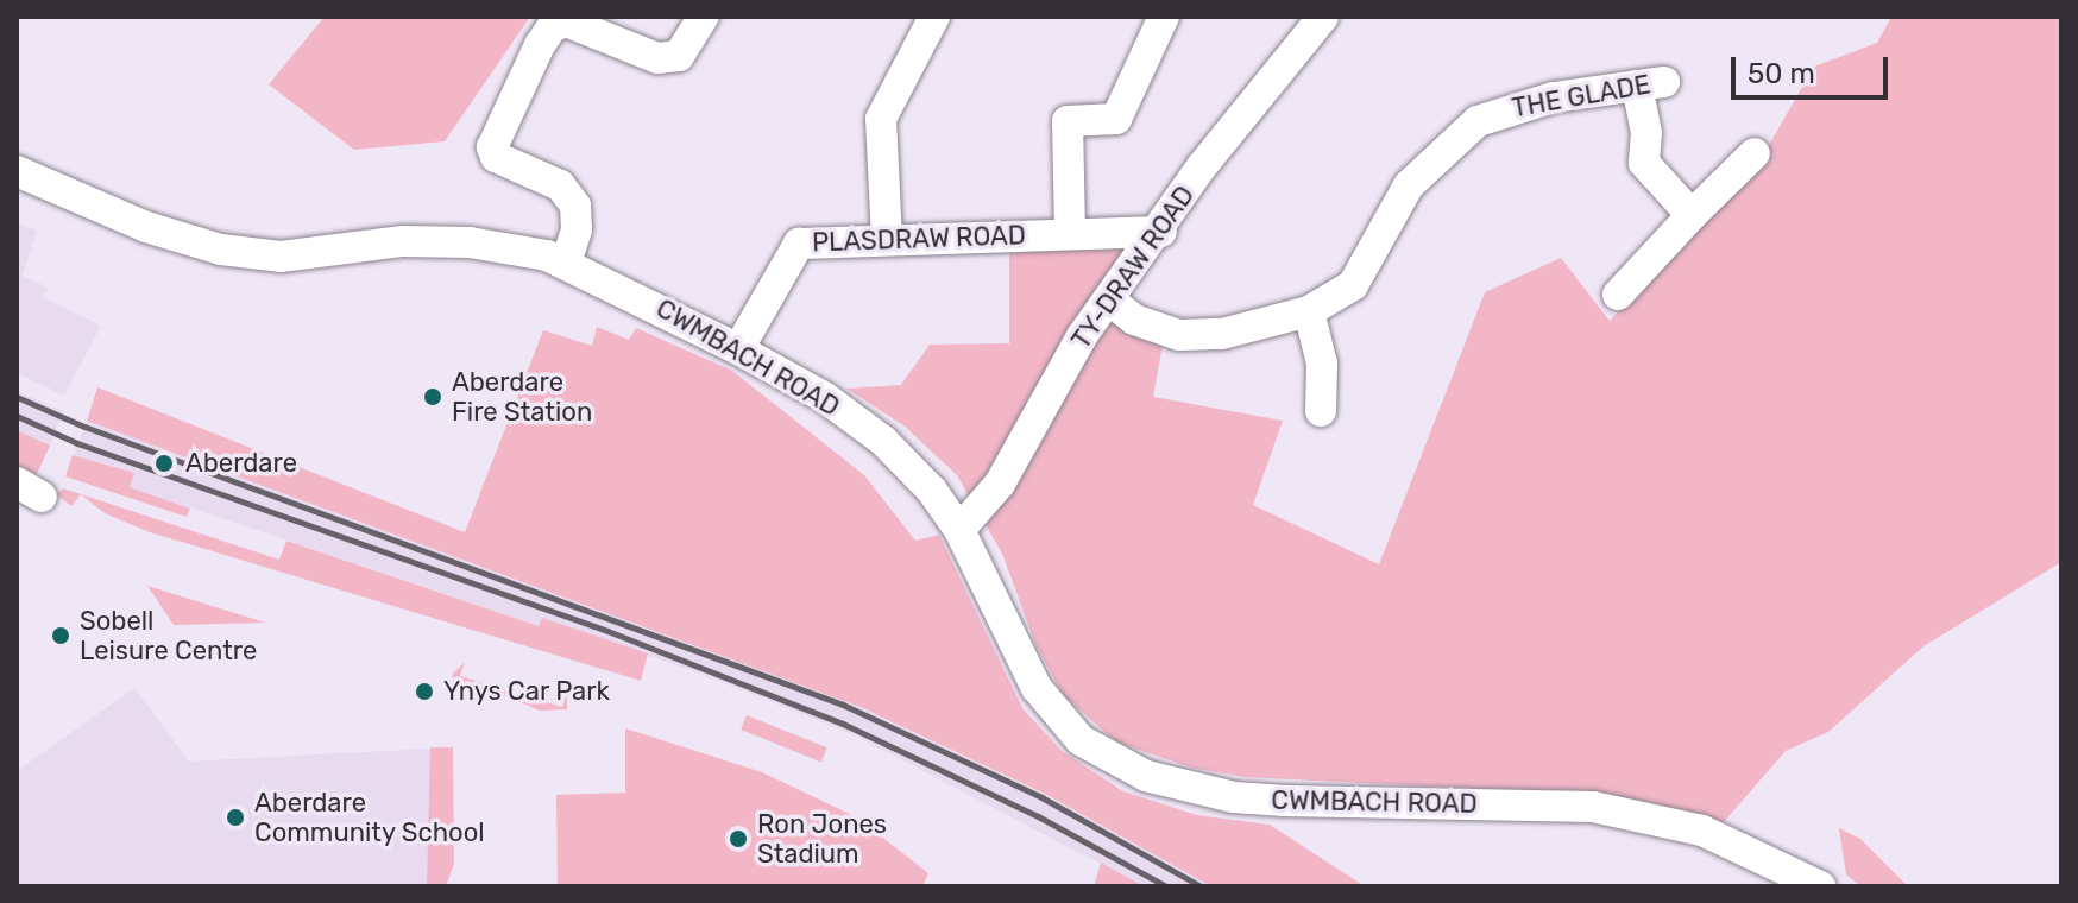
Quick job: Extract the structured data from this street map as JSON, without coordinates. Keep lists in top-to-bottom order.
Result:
{
  "streets": {
    "street": [
      "THE GLADE",
      "PLASDRAW ROAD",
      "TY-DRAW ROAD",
      "CWMBACH ROAD"
    ]
  },
  "crossings": [
    ["THE GLADE", "TY-DRAW ROAD"],
    ["PLASDRAW ROAD", "TY-DRAW ROAD"],
    ["PLASDRAW ROAD", "CWMBACH ROAD"],
    ["TY-DRAW ROAD", "CWMBACH ROAD"]
  ],
  "places": [
    "Aberdare Fire Station",
    "Aberdare",
    "Sobell Leisure Centre",
    "Ynys Car Park",
    "Aberdare Community School",
    "Ron Jones Stadium"
  ],
  "scale_bar": "50 m"
}
